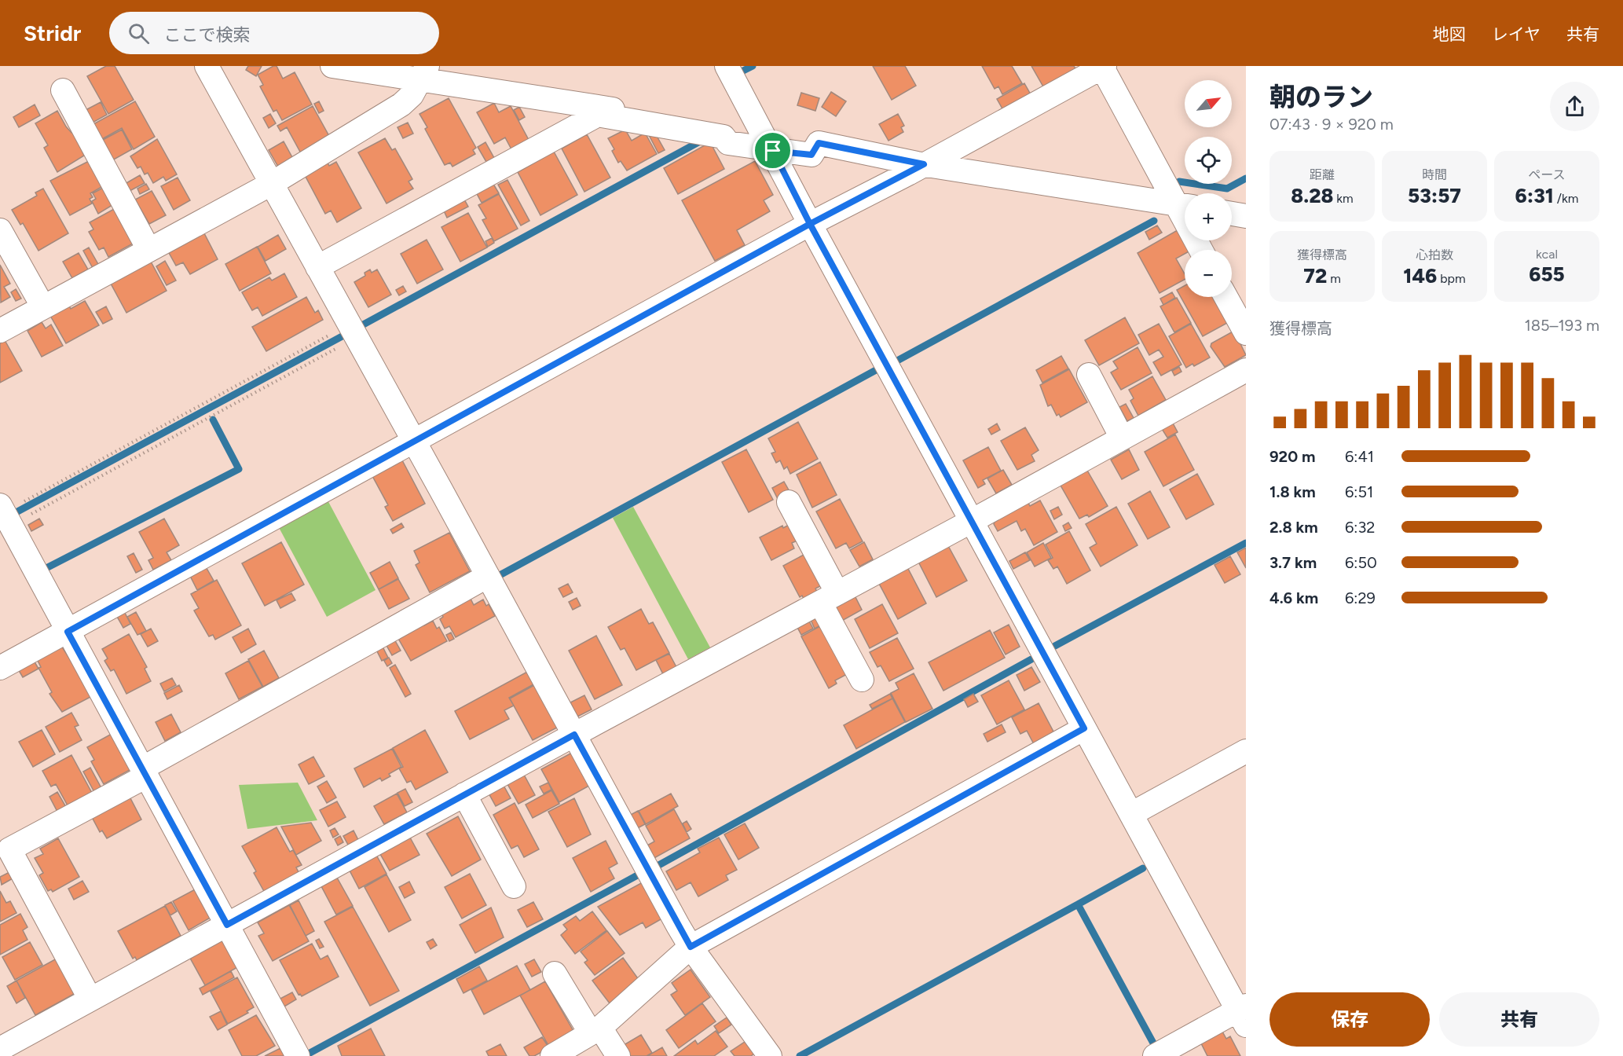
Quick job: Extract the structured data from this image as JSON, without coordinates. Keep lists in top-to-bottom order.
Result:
{
  "north": "top right",
  "page": {
    "header": "Stridr",
    "search": "ここで検索",
    "nav": ["地図", "レイヤ", "共有"],
    "heading": ["朝のラン", "07:43 · 9 × 920 m"],
    "map_buttons": ["+", "−"],
    "stats": [
      ["距離", "8.28 km"],
      ["時間", "53:57"],
      ["ペース", "6:31 /km"],
      ["獲得標高", "72 m"],
      ["心拍数", "146 bpm"],
      ["kcal", "655"]
    ],
    "chart": ["獲得標高", "185–193 m"],
    "list": [
      {
        "name": "920 m",
        "note": "6:41"
      },
      {
        "name": "1.8 km",
        "note": "6:51"
      },
      {
        "name": "2.8 km",
        "note": "6:32"
      },
      {
        "name": "3.7 km",
        "note": "6:50"
      },
      {
        "name": "4.6 km",
        "note": "6:29"
      }
    ],
    "buttons": ["保存", "共有"]
  }
}
